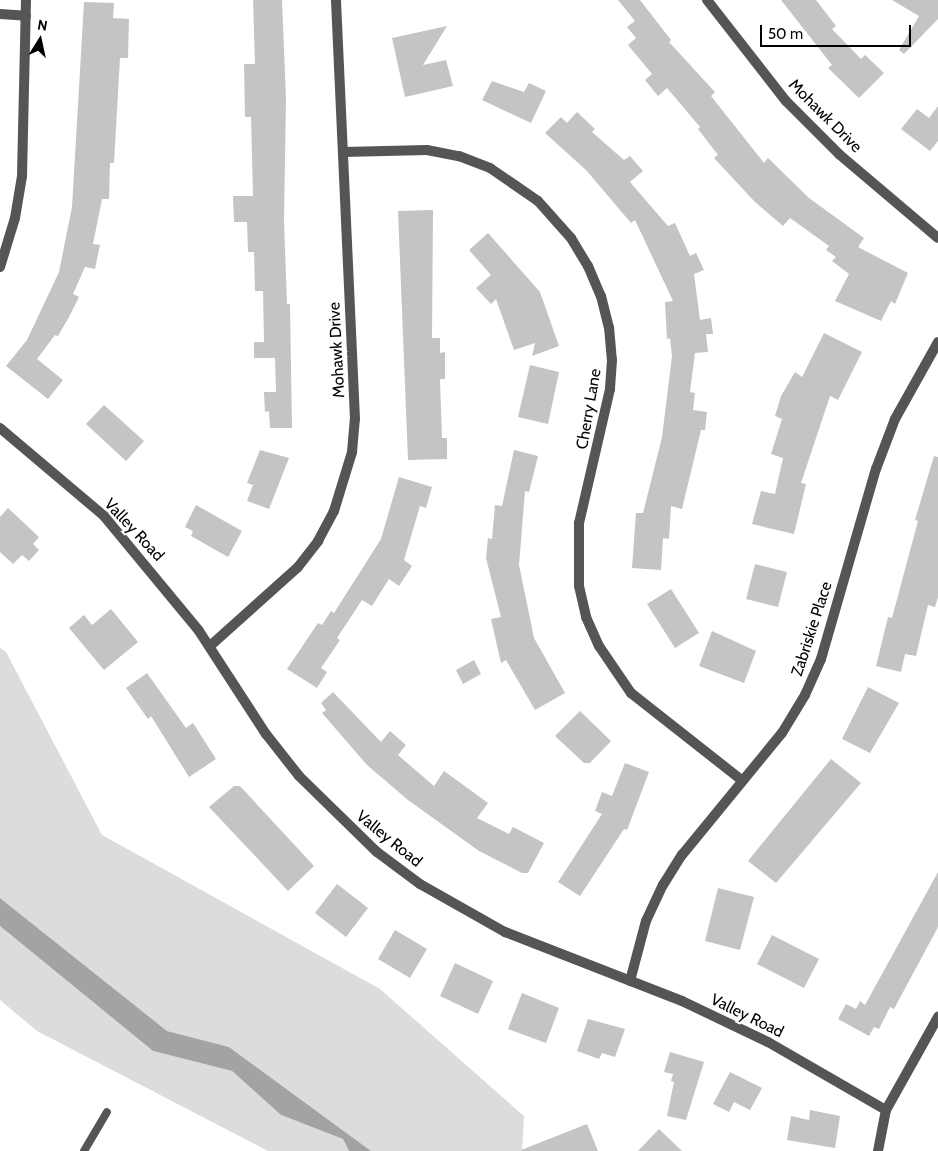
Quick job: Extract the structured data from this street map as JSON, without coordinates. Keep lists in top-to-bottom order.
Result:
{
  "streets": {
    "street": [
      "Mohawk Drive",
      "Cherry Lane",
      "Valley Road",
      "Zabriskie Place"
    ]
  },
  "crossings": [
    ["Mohawk Drive", "Cherry Lane"],
    ["Mohawk Drive", "Valley Road"],
    ["Cherry Lane", "Zabriskie Place"],
    ["Valley Road", "Zabriskie Place"]
  ],
  "scale_bar": "50 m",
  "north": "top"
}
